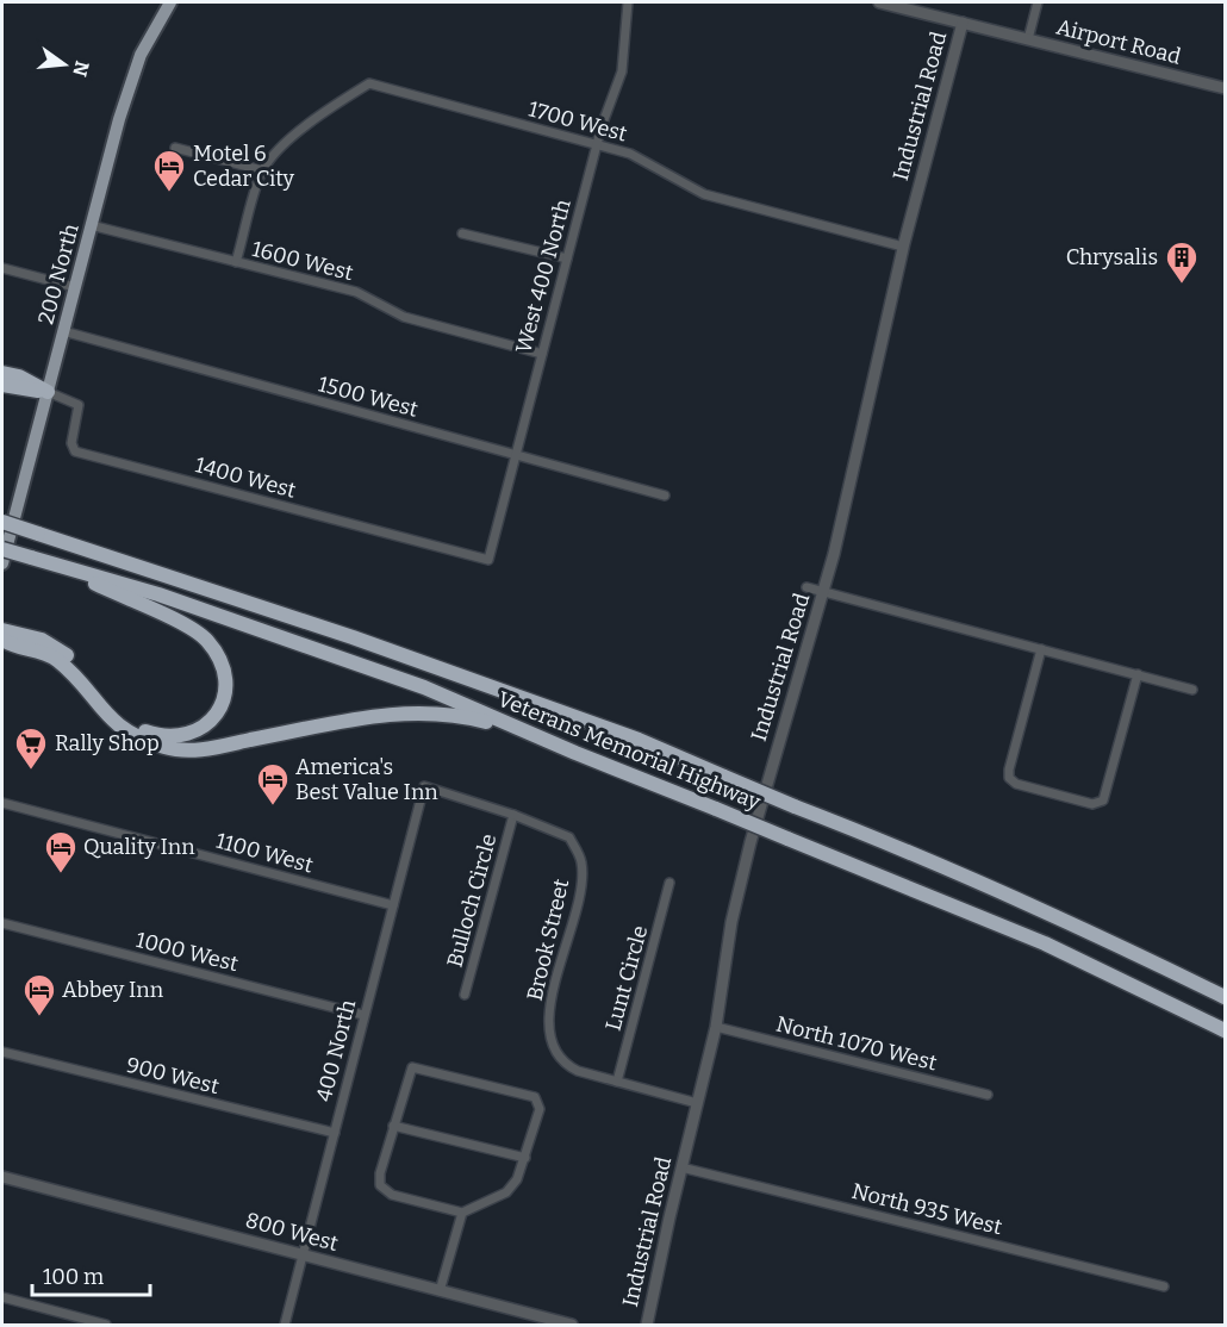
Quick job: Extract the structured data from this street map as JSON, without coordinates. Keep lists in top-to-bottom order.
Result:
{
  "streets": {
    "highway": ["Veterans Memorial Highway"],
    "main road": ["200 North"],
    "street": [
      "Airport Road",
      "Industrial Road",
      "1700 West",
      "1600 West",
      "West 400 North",
      "1500 West",
      "1400 West",
      "1100 West",
      "Bulloch Circle",
      "Brook Street",
      "1000 West",
      "Lunt Circle",
      "North 1070 West",
      "400 North",
      "900 West",
      "North 935 West",
      "800 West"
    ]
  },
  "crossings": [
    ["Airport Road", "Industrial Road"],
    ["Industrial Road", "1700 West"],
    ["Industrial Road", "Brook Street"],
    ["Industrial Road", "North 1070 West"],
    ["Industrial Road", "North 935 West"],
    ["1700 West", "1600 West"],
    ["1700 West", "West 400 North"],
    ["1600 West", "200 North"],
    ["1600 West", "West 400 North"],
    ["200 North", "1500 West"],
    ["200 North", "1400 West"],
    ["West 400 North", "1500 West"],
    ["West 400 North", "1400 West"],
    ["1100 West", "400 North"],
    ["Bulloch Circle", "Brook Street"],
    ["Brook Street", "Lunt Circle"],
    ["Brook Street", "400 North"],
    ["1000 West", "400 North"],
    ["400 North", "900 West"],
    ["400 North", "800 West"]
  ],
  "places": {
    "hotel": [
      "Motel 6 Cedar City",
      "America's Best Value Inn",
      "Quality Inn",
      "Abbey Inn"
    ],
    "building": ["Chrysalis"],
    "supermarket": ["Rally Shop"]
  },
  "scale_bar": "100 m",
  "north": "right"
}
